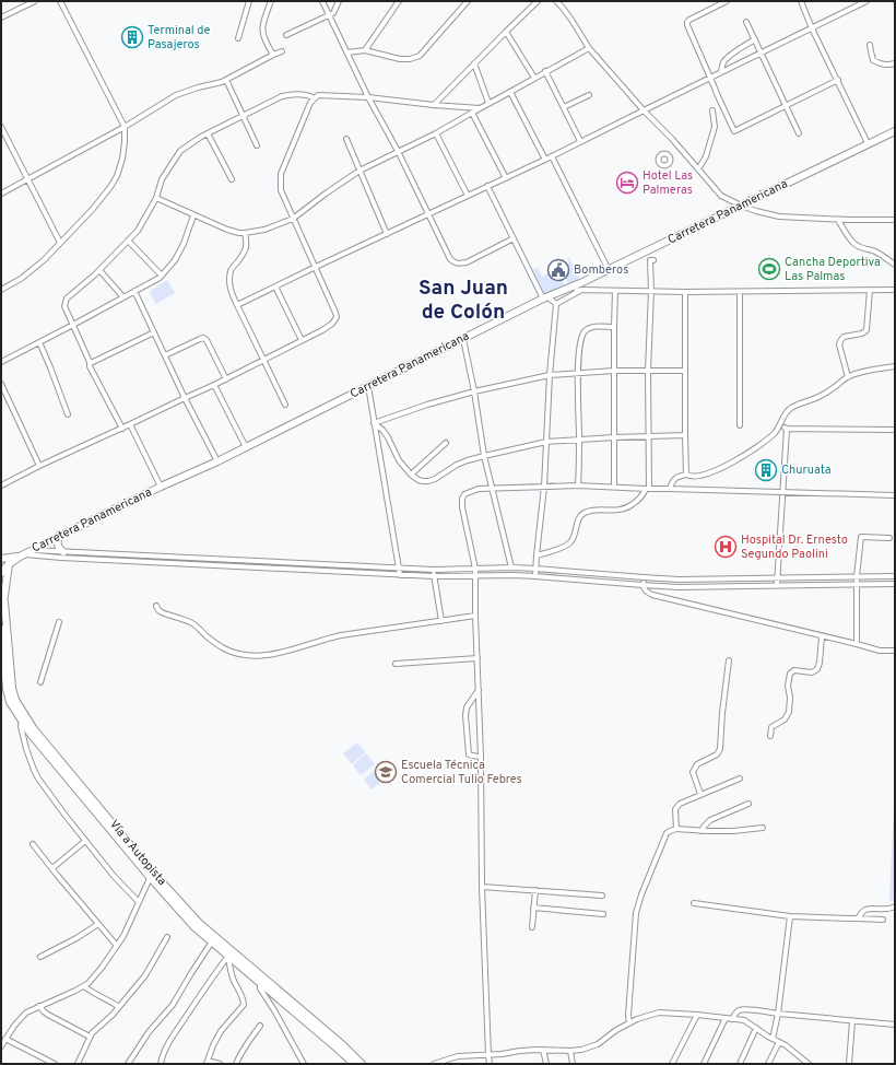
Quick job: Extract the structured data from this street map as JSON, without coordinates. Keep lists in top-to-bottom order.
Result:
{
  "streets": {
    "main road": ["Carretera Panamericana", "Vía a Autopista"]
  },
  "districts": ["San Juan de Colón"],
  "places": {
    "building": ["Terminal de Pasajeros", "Churuata"],
    "hotel": ["Hotel Las Palmeras"],
    "sports": ["Cancha Deportiva Las Palmas"],
    "public building": ["Bomberos"],
    "hospital": ["Hospital Dr. Ernesto Segundo Paolini"],
    "school or university": ["Escuela Técnica Comercial Tulio Febres"]
  }
}
